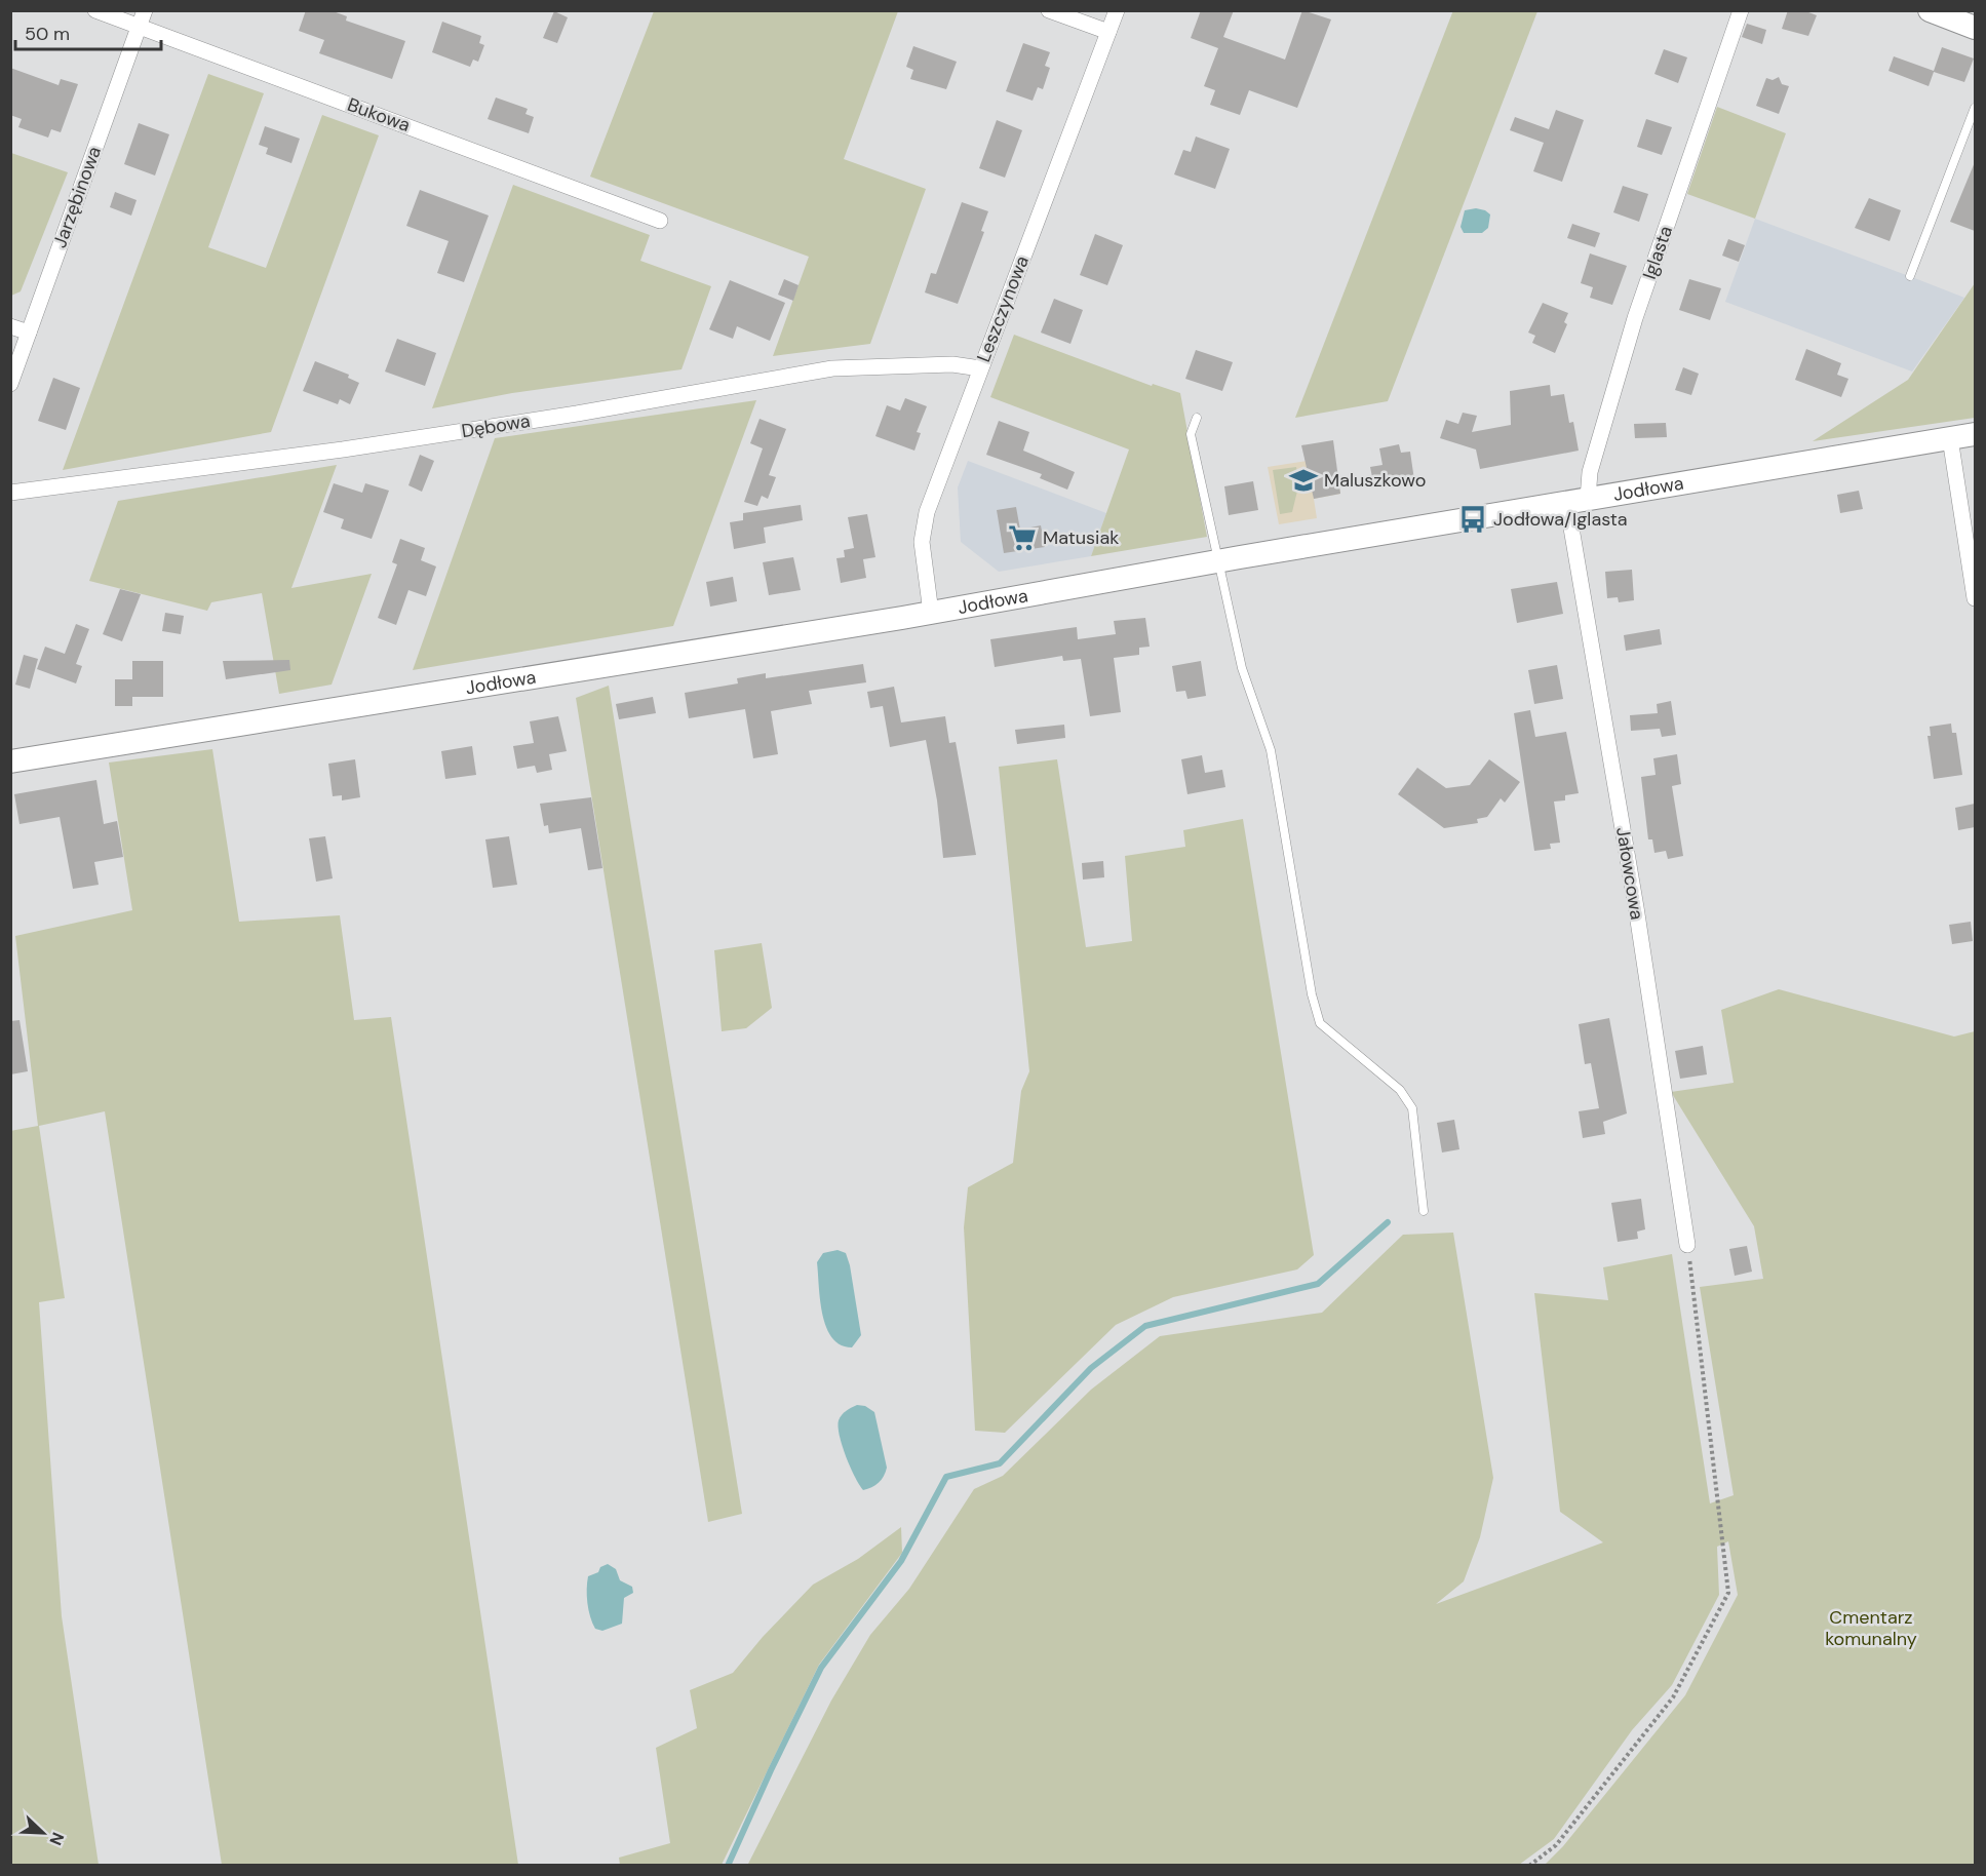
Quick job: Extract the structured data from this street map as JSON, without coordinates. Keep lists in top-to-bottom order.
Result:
{
  "streets": {
    "street": [
      "Bukowa",
      "Jarzębinowa",
      "Iglasta",
      "Leszczynowa",
      "Dębowa",
      "Jodłowa",
      "Jałowcowa"
    ]
  },
  "crossings": [
    ["Bukowa", "Jarzębinowa"],
    ["Iglasta", "Jodłowa"],
    ["Iglasta", "Jałowcowa"],
    ["Leszczynowa", "Dębowa"],
    ["Leszczynowa", "Jodłowa"],
    ["Jodłowa", "Jałowcowa"]
  ],
  "parks": ["Cmentarz komunalny"],
  "places": {
    "school or university": ["Maluszkowo"],
    "bus stop": ["Jodłowa/Iglasta"],
    "supermarket": ["Matusiak"]
  },
  "scale_bar": "50 m",
  "north": "bottom right"
}
